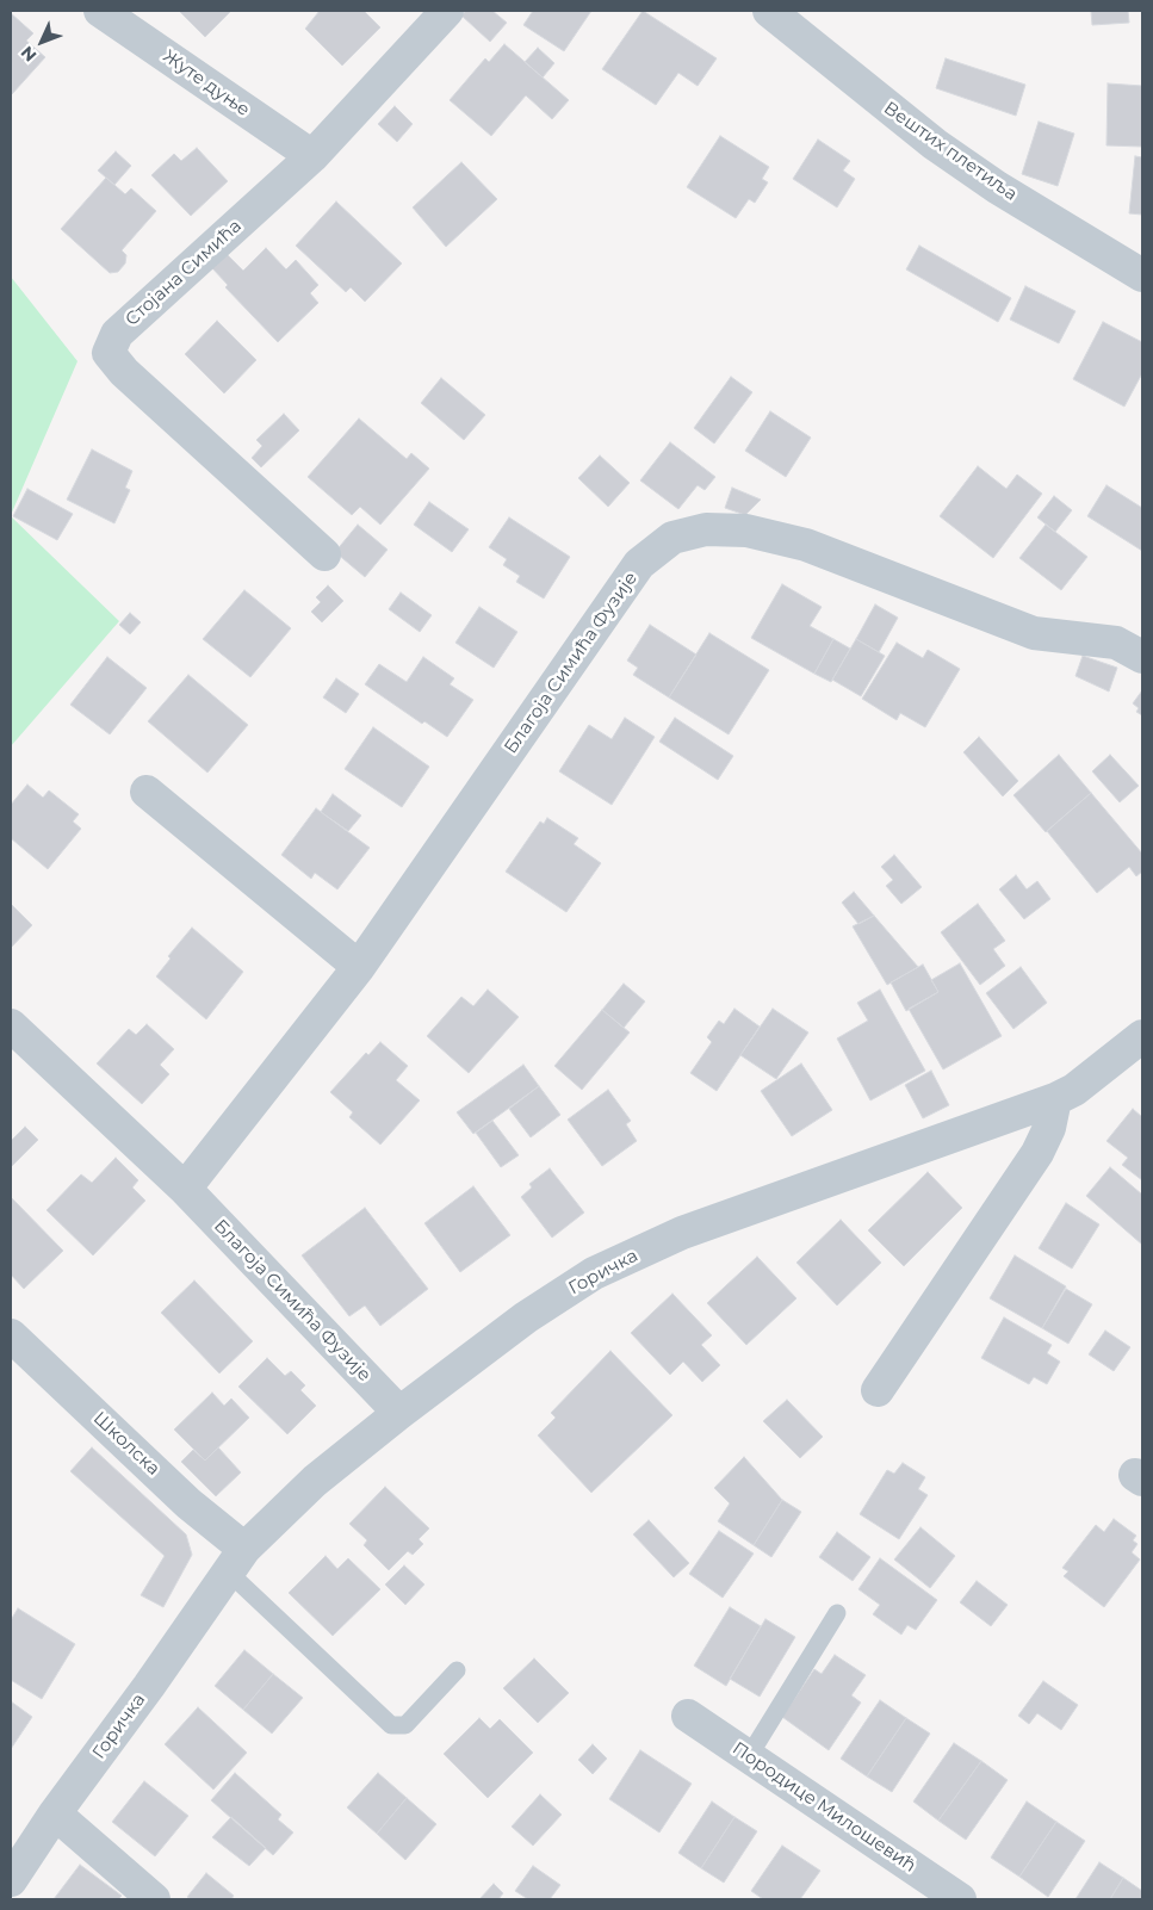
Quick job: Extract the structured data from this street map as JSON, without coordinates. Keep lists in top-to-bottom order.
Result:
{
  "streets": {
    "street": [
      "Жуте дуње",
      "Вештих плетиља",
      "Стојана Симића",
      "Благоја Симића Фузије",
      "Горичка",
      "Школска",
      "Породице Милошевић"
    ]
  },
  "crossings": [
    ["Жуте дуње", "Стојана Симића"],
    ["Благоја Симића Фузије", "Горичка"],
    ["Горичка", "Школска"]
  ],
  "north": "bottom left"
}
